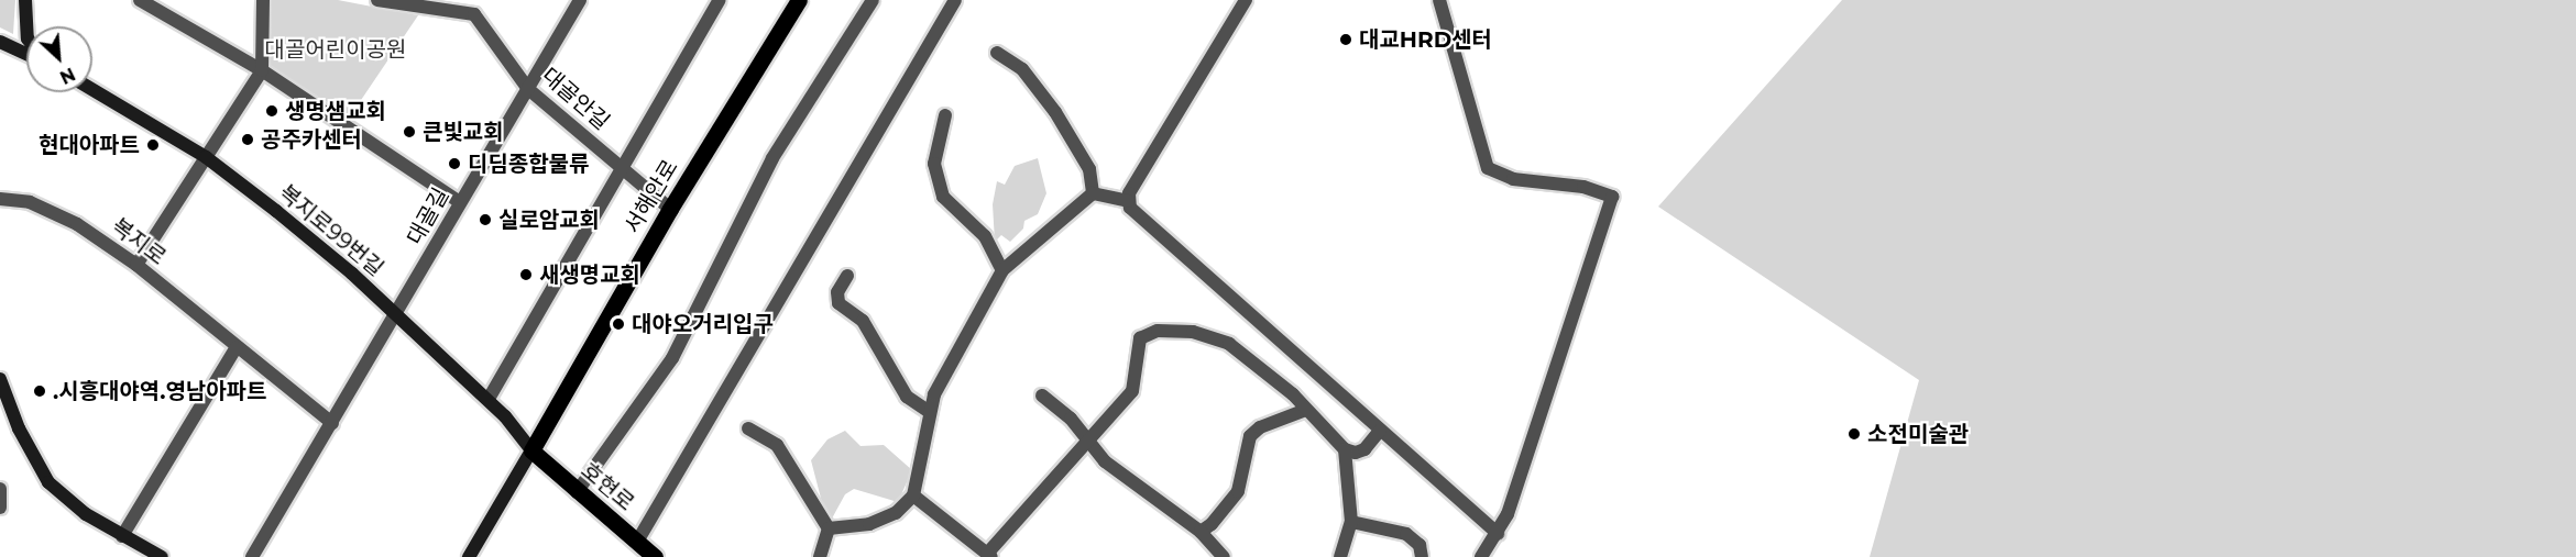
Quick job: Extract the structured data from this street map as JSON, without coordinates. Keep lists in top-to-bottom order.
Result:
{
  "streets": {
    "main road": ["서해안로", "호현로"],
    "street": [
      "대골안길",
      "대골길",
      "복지로99번길",
      "복지로"
    ]
  },
  "crossings": [
    ["대골안길", "서해안로"],
    ["대골안길", "대골길"],
    ["서해안로", "복지로99번길"],
    ["서해안로", "호현로"],
    ["대골길", "복지로99번길"],
    ["대골길", "복지로"],
    ["복지로99번길", "호현로"]
  ],
  "parks": ["대골어린이공원"],
  "places": [
    "대교HRD센터",
    "생명샘교회",
    "큰빛교회",
    "공주카센터",
    "현대아파트",
    "디딤종합물류",
    "실로암교회",
    "새생명교회",
    "대야오거리입구",
    ".시흥대야역.영남아파트",
    "소전미술관"
  ],
  "north": "bottom right"
}
